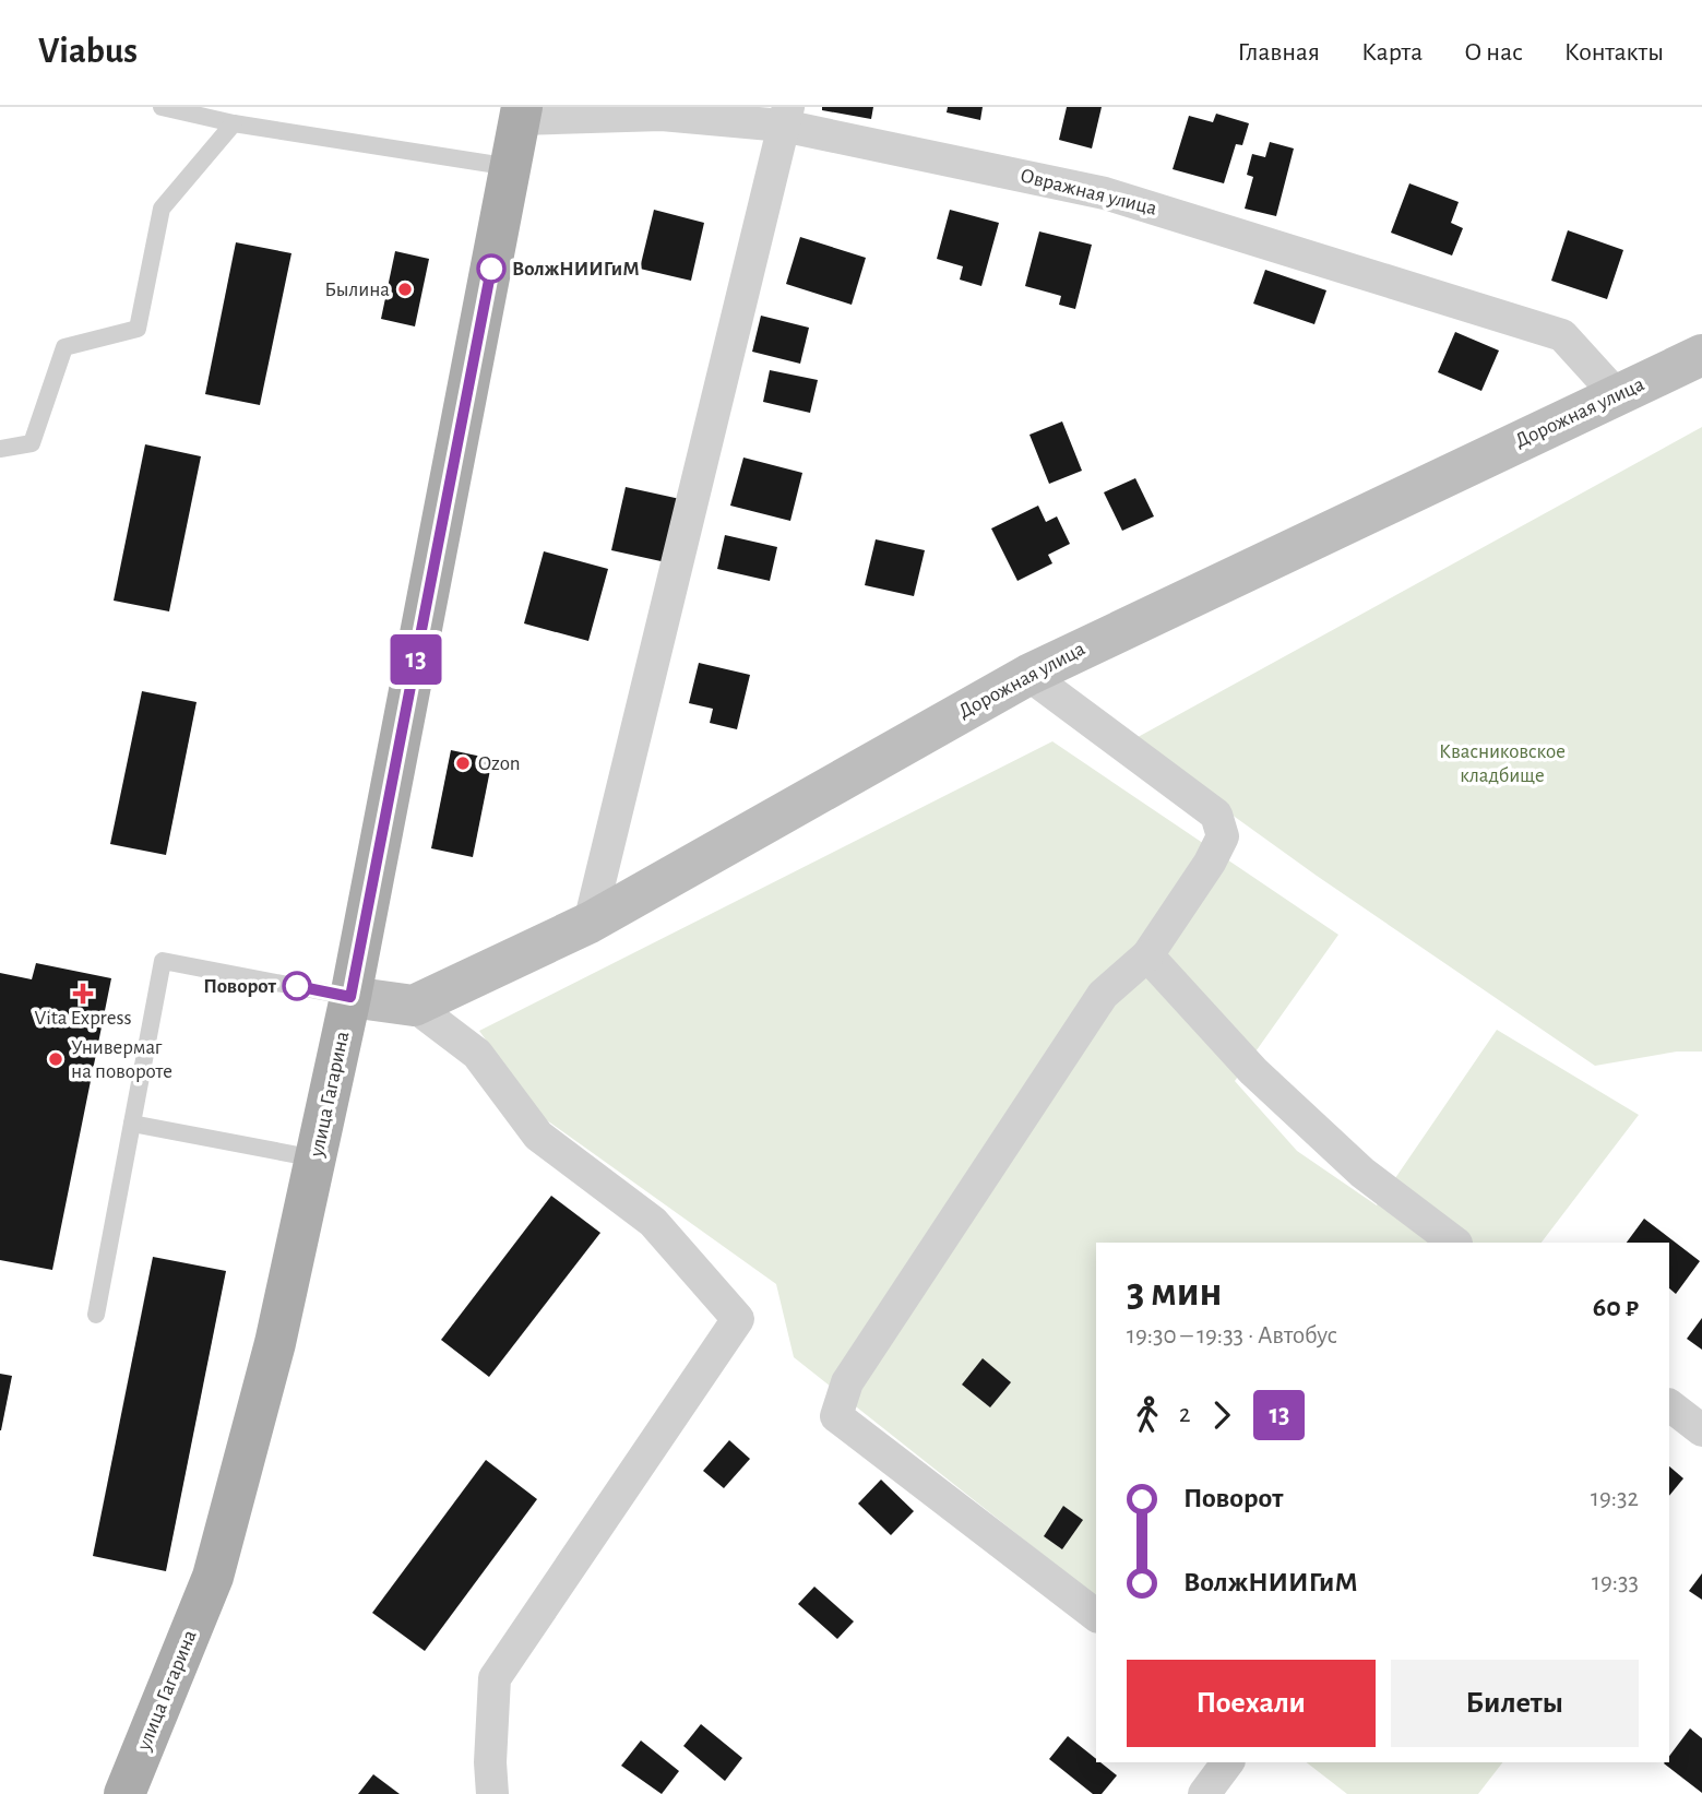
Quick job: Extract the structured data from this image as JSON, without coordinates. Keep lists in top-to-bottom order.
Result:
{
  "streets": {
    "main road": ["улица Гагарина"],
    "street": ["Овражная улица", "Дорожная улица"]
  },
  "crossings": [
    ["Овражная улица", "Дорожная улица"],
    ["Овражная улица", "улица Гагарина"]
  ],
  "parks": ["Квасниковское кладбище"],
  "places": {
    "other": [
      "ВолжНИИГиМ",
      "Былина",
      "Ozon",
      "Поворот",
      "Универмаг на повороте"
    ],
    "health": ["Vita Express"]
  },
  "lines": ["bus line 13"],
  "page": {
    "header": "Viabus",
    "nav": [
      "Главная",
      "Карта",
      "О нас",
      "Контакты"
    ],
    "on_map": "13",
    "heading": ["3 мин", "19:30 – 19:33 · Автобус", "60 ₽"],
    "legs": ["2", "13"],
    "list": [
      {
        "name": "Поворот",
        "value": "19:32"
      },
      {
        "name": "ВолжНИИГиМ",
        "value": "19:33"
      }
    ],
    "buttons": ["Поехали", "Билеты"]
  }
}
